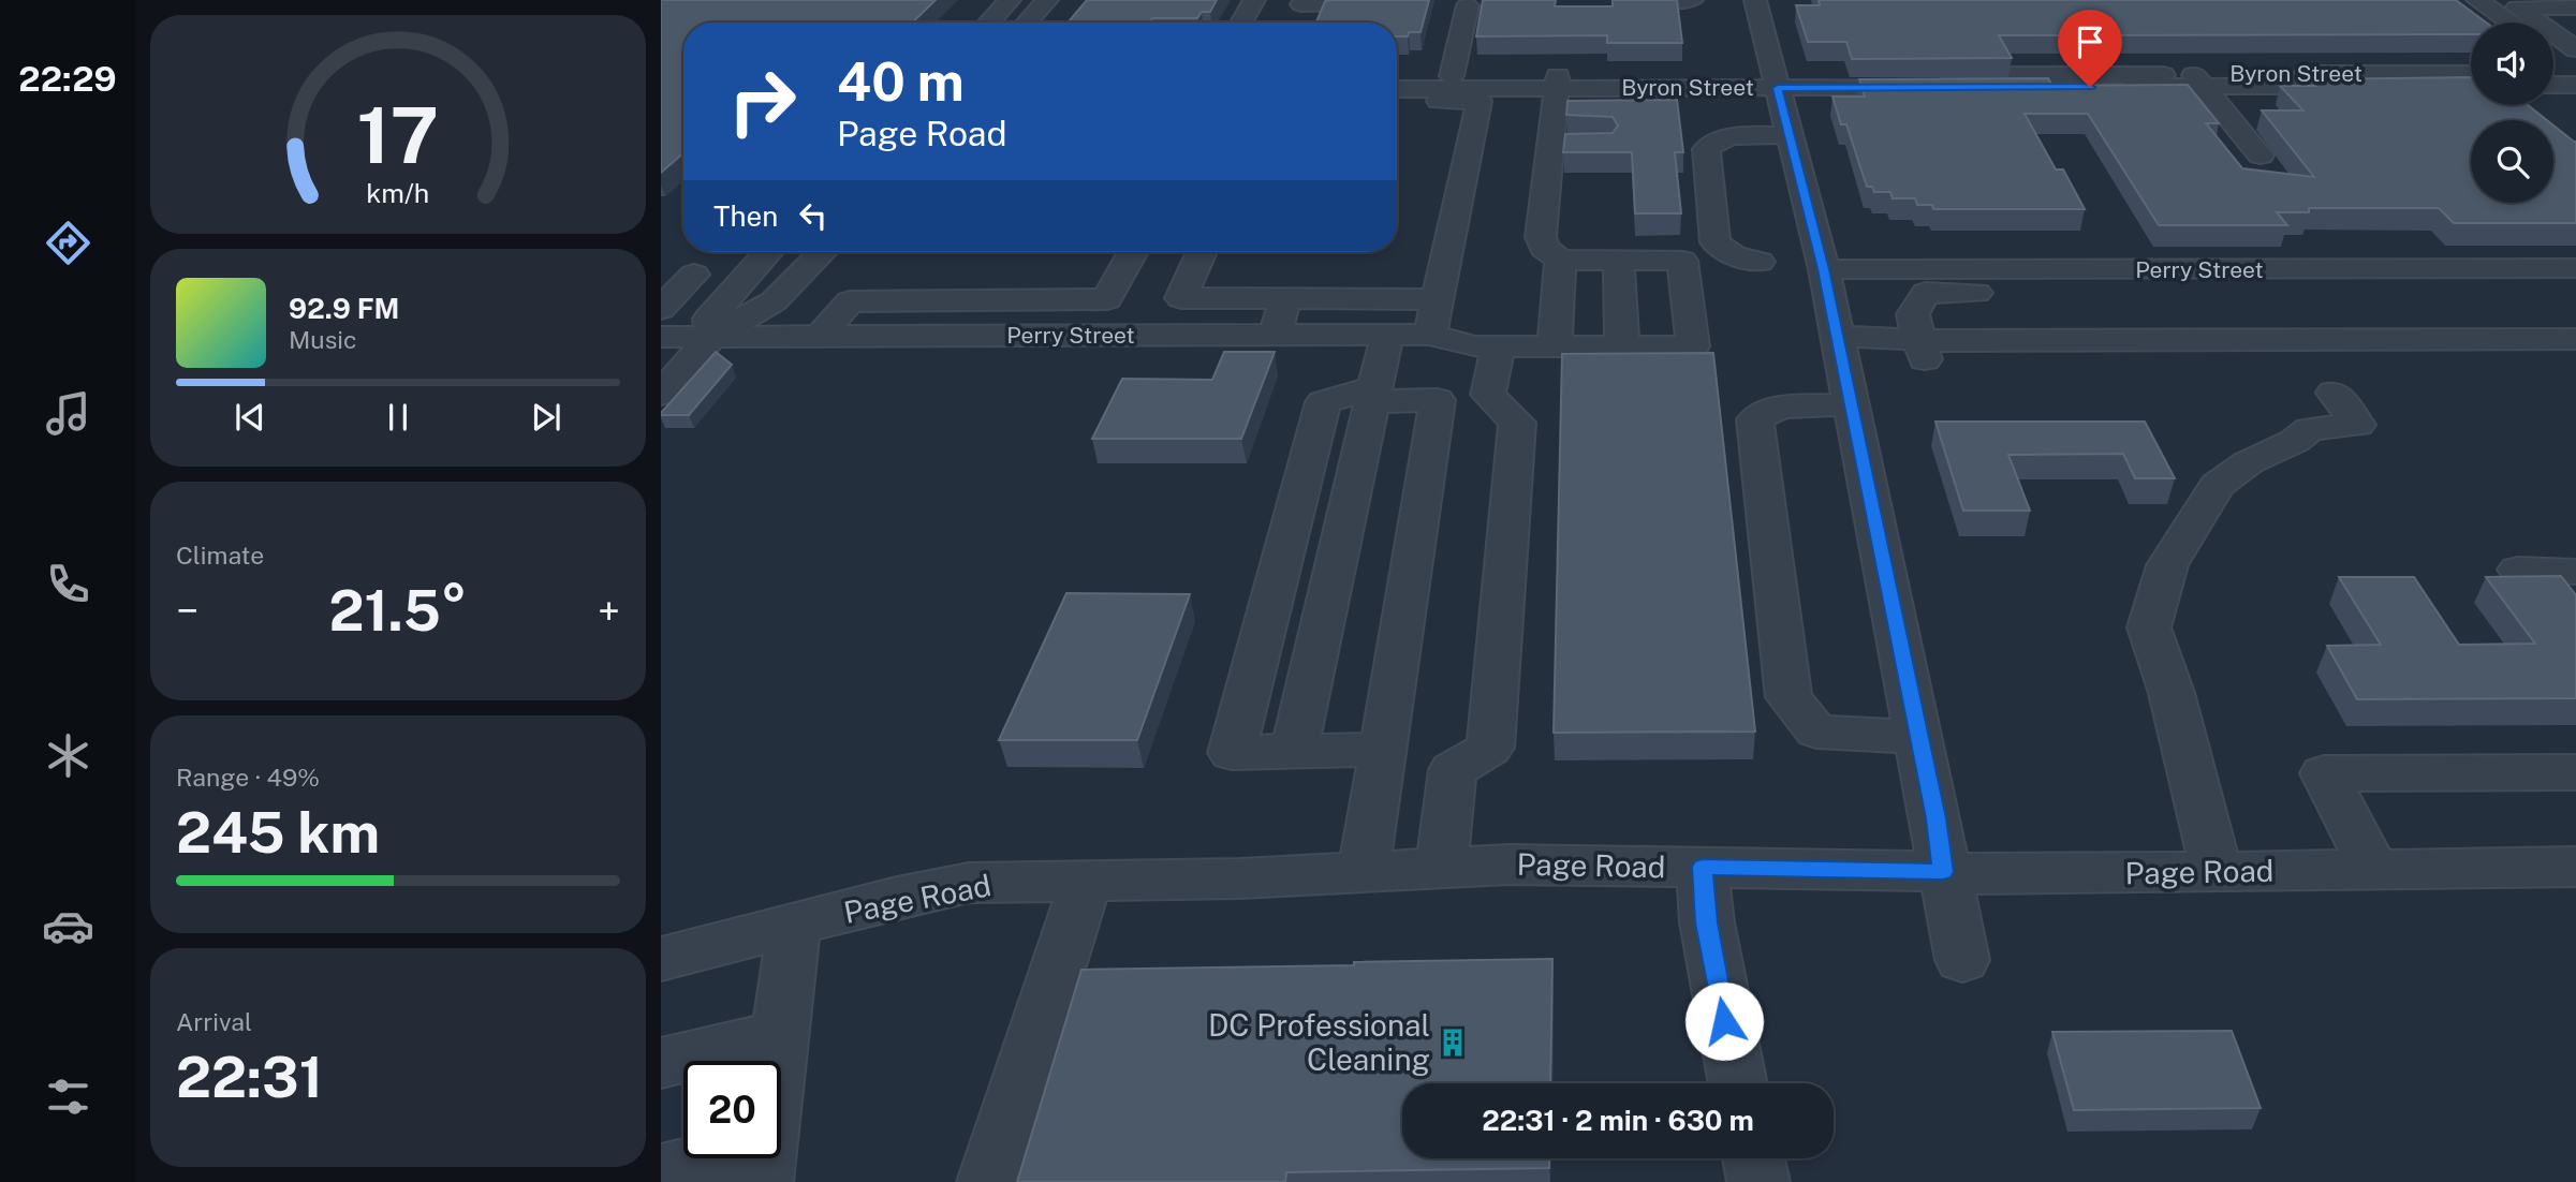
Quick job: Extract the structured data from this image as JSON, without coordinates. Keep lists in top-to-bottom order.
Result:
{
  "streets": {
    "street": ["Byron Street", "Perry Street", "Page Road"]
  },
  "places": {
    "building": ["DC Professional Cleaning"]
  },
  "page": {
    "tabs": "22:29",
    "turn": ["40 m", "Page Road"],
    "then": "Then",
    "song": ["92.9 FM", "Music"],
    "tile": [
      "Climate",
      ["Range · 49%", "245 km"],
      ["Arrival", "22:31"]
    ],
    "heat": ["−", "21.5°", "+"],
    "limit": "20",
    "trip": "22:31 · 2 min · 630 m",
    "gauge": ["17", "km/h"]
  }
}
